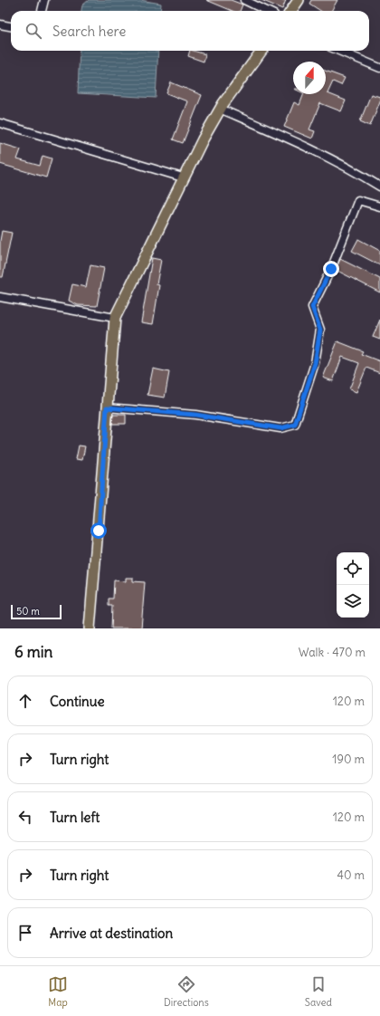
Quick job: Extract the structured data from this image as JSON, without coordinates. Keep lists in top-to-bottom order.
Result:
{
  "scale_bar": "50 m",
  "north": "top",
  "page": {
    "search": "Search here",
    "scale": "50 m",
    "heading": ["6 min", "Walk · 470 m"],
    "list": [
      ["Continue", "120 m"],
      ["Turn right", "190 m"],
      ["Turn left", "120 m"],
      ["Turn right", "40 m"],
      "Arrive at destination"
    ],
    "nav": ["Map", "Directions", "Saved"]
  }
}
